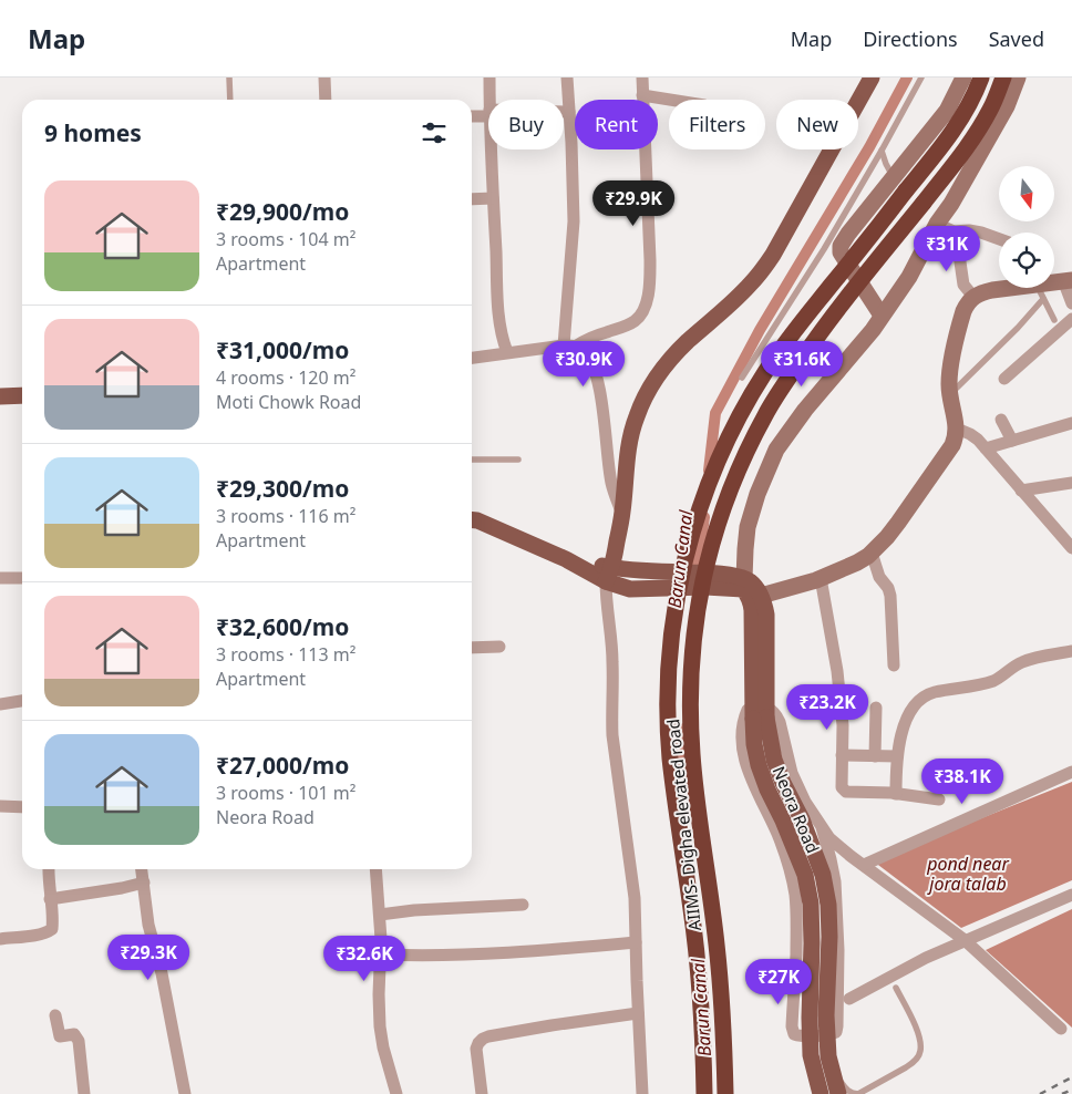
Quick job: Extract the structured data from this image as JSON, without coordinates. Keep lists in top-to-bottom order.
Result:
{
  "streets": {
    "highway": ["AIIMS- Digha elevated road"],
    "main road": ["Neora Road"]
  },
  "water": ["Barun Canal", "pond near jora talab"],
  "north": "bottom",
  "page": {
    "header": "Map",
    "nav": ["Map", "Directions", "Saved"],
    "chip": [
      "Buy",
      "Rent",
      "Filters",
      "New"
    ],
    "heading": "9 homes",
    "list": [
      {
        "name": "₹29,900/mo",
        "note": "3 rooms · 104 m² · Apartment"
      },
      {
        "name": "₹31,000/mo",
        "note": "4 rooms · 120 m² · Moti Chowk Road"
      },
      {
        "name": "₹29,300/mo",
        "note": "3 rooms · 116 m² · Apartment"
      },
      {
        "name": "₹32,600/mo",
        "note": "3 rooms · 113 m² · Apartment"
      },
      {
        "name": "₹27,000/mo",
        "note": "3 rooms · 101 m² · Neora Road"
      }
    ],
    "price": [
      "₹29.9K",
      "₹31K",
      "₹30.9K",
      "₹31.6K",
      "₹23.2K",
      "₹38.1K",
      "₹29.3K",
      "₹32.6K",
      "₹27K"
    ]
  }
}
